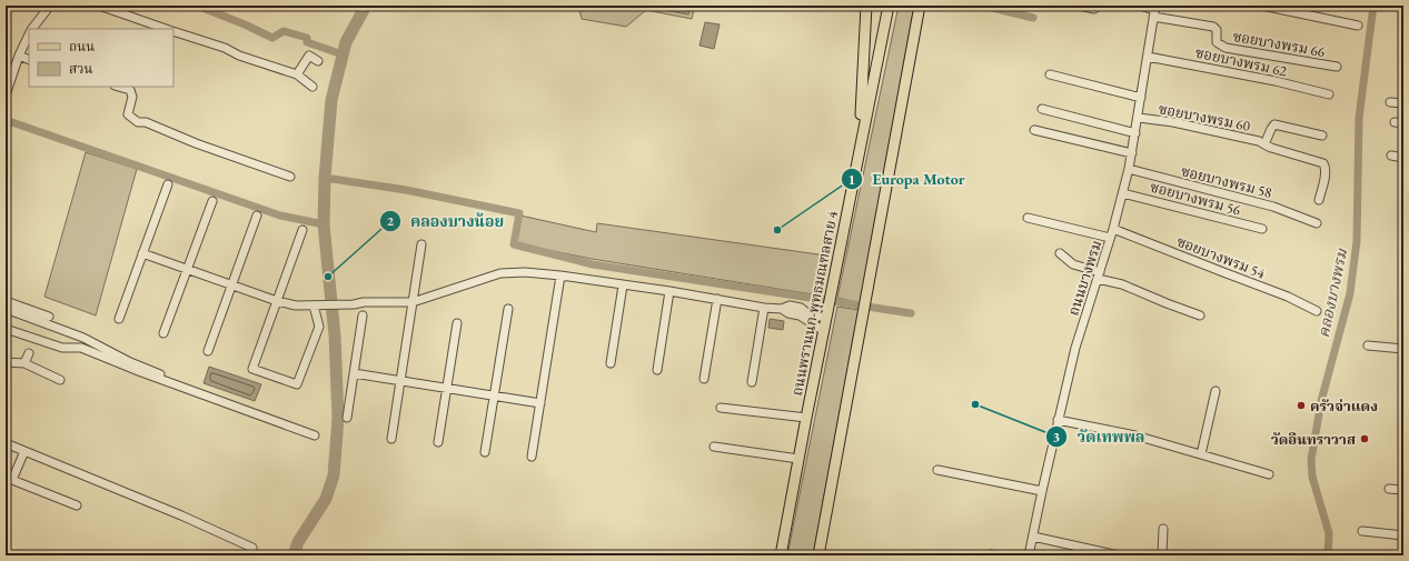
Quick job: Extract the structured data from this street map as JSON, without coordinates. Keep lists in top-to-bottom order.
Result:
{
  "streets": {
    "main road": ["ถนนพรานนก-พุทธมณฑลสาย 4"],
    "street": [
      "ซอยบางพรม 66",
      "ซอยบางพรม 62",
      "ซอยบางพรม 60",
      "ซอยบางพรม 58",
      "ซอยบางพรม 56",
      "ซอยบางพรม 54",
      "ถนนบางพรม"
    ]
  },
  "crossings": [
    ["ซอยบางพรม 66", "ถนนบางพรม"],
    ["ซอยบางพรม 62", "ถนนบางพรม"],
    ["ซอยบางพรม 60", "ถนนบางพรม"],
    ["ซอยบางพรม 58", "ถนนบางพรม"],
    ["ซอยบางพรม 56", "ถนนบางพรม"],
    ["ซอยบางพรม 54", "ถนนบางพรม"]
  ],
  "water": ["คลองบางพรม"],
  "places": [
    "Europa Motor",
    "คลองบางน้อย",
    "วัดเทพพล",
    "ครัวจ่าแดง",
    "วัดอินทราวาส"
  ],
  "legend": ["ถนน", "สวน"]
}
